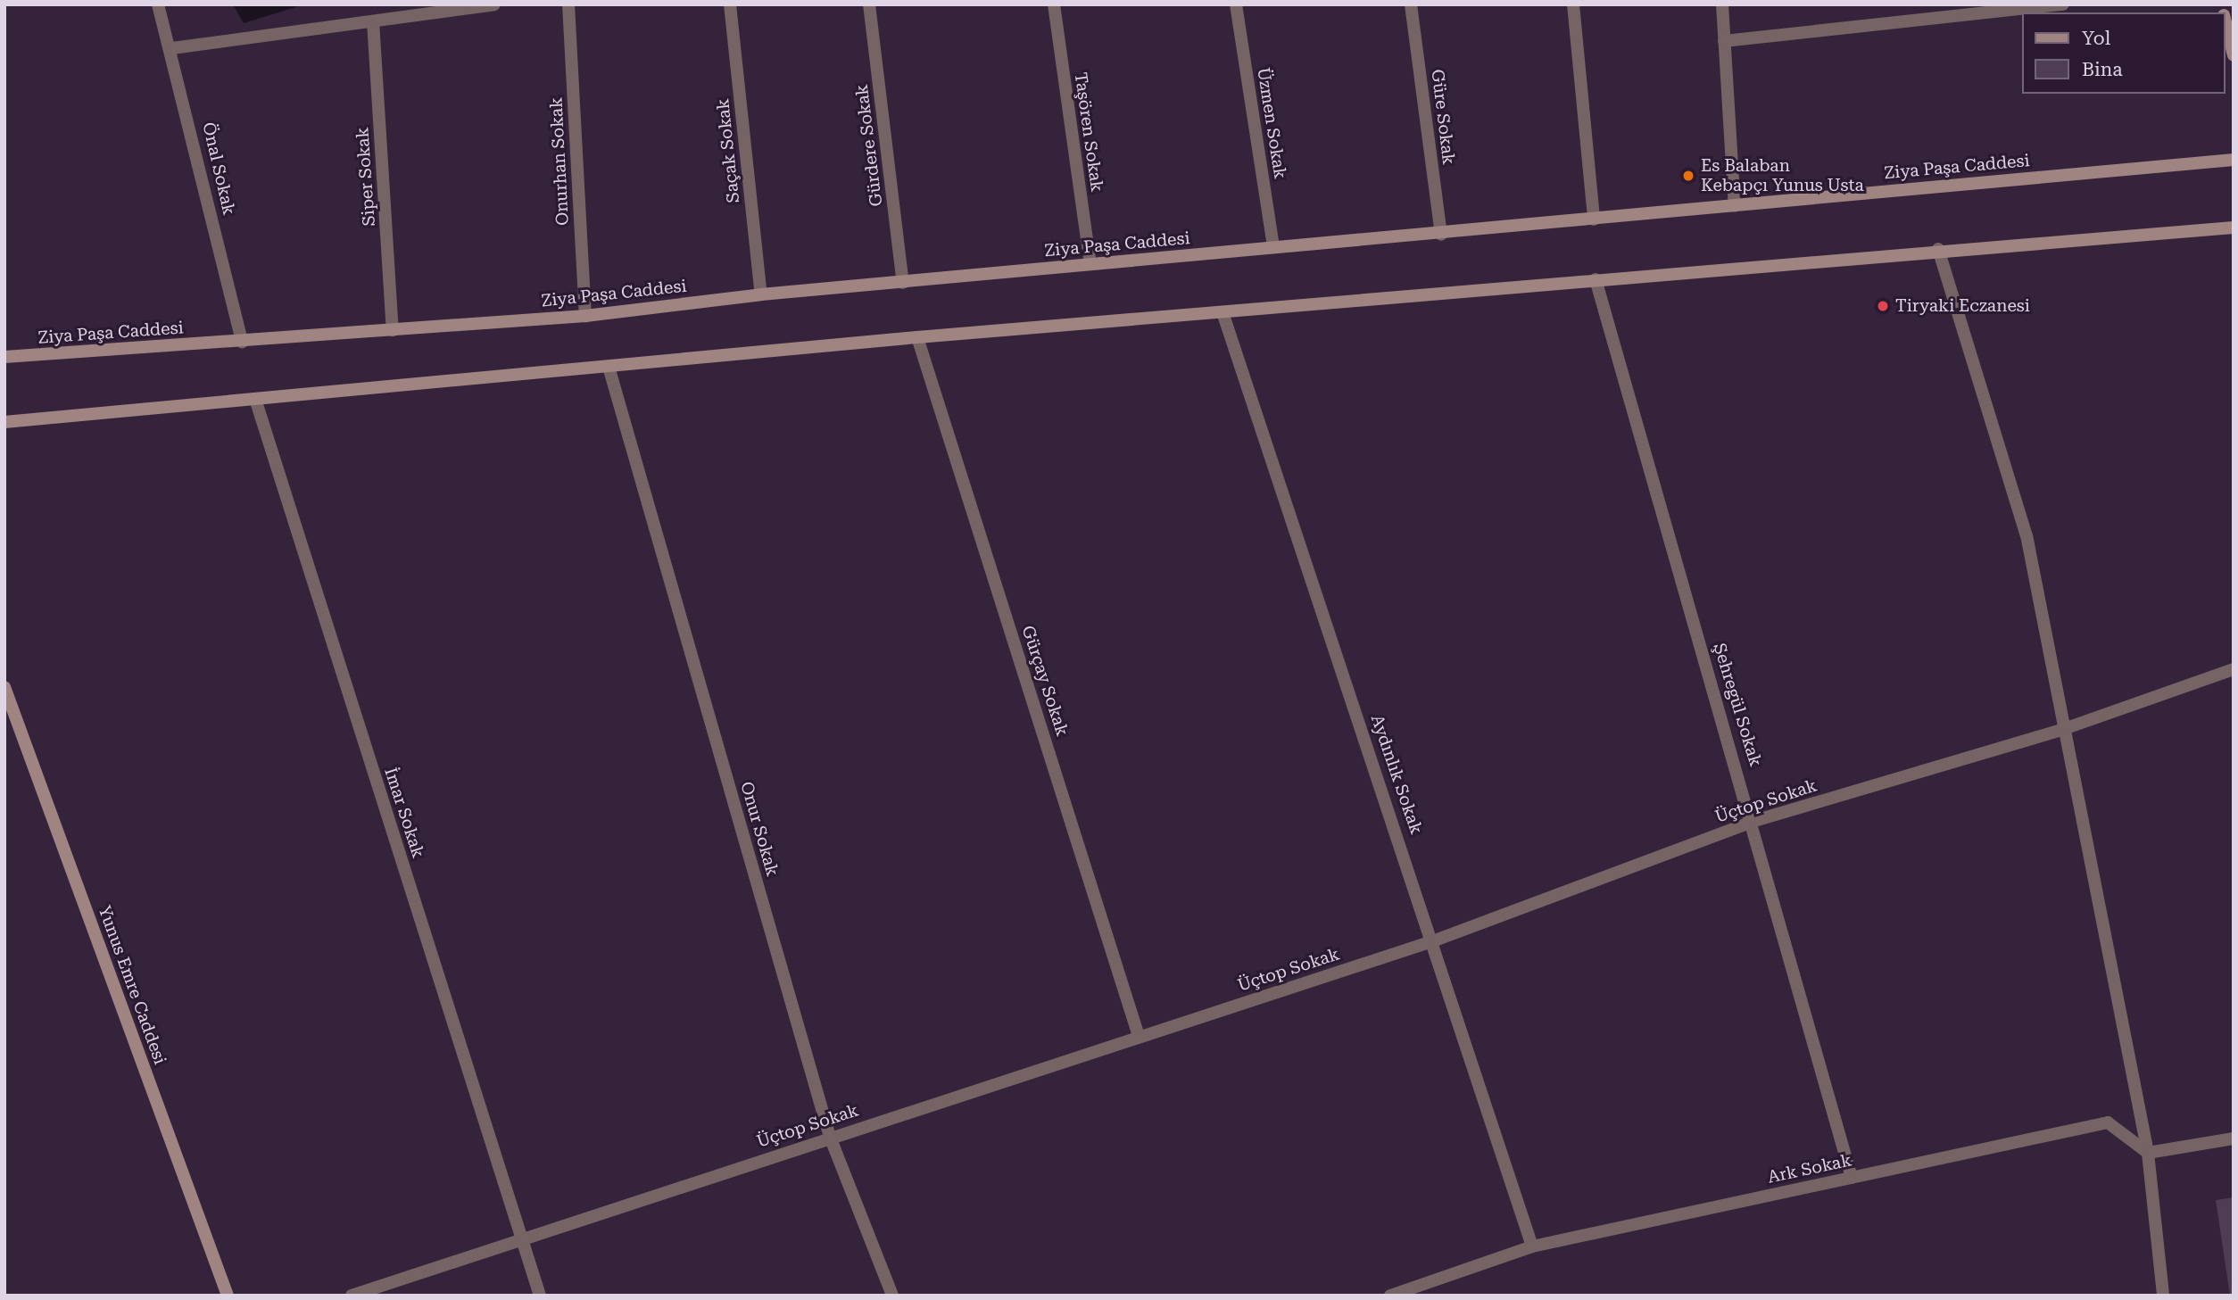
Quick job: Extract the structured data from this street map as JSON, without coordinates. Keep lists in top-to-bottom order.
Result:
{
  "streets": {
    "main road": ["Ziya Paşa Caddesi", "Yunus Emre Caddesi"],
    "street": [
      "Güre Sokak",
      "Üzmen Sokak",
      "Taşören Sokak",
      "Gürdere Sokak",
      "Saçak Sokak",
      "Onurhan Sokak",
      "Önal Sokak",
      "Siper Sokak",
      "Gürçay Sokak",
      "Şehregül Sokak",
      "Aydınlık Sokak",
      "Üçtop Sokak",
      "İmar Sokak",
      "Onur Sokak",
      "Ark Sokak"
    ]
  },
  "crossings": [
    ["Güre Sokak", "Ziya Paşa Caddesi"],
    ["Üzmen Sokak", "Ziya Paşa Caddesi"],
    ["Taşören Sokak", "Ziya Paşa Caddesi"],
    ["Gürdere Sokak", "Ziya Paşa Caddesi"],
    ["Saçak Sokak", "Ziya Paşa Caddesi"],
    ["Onurhan Sokak", "Ziya Paşa Caddesi"],
    ["Ziya Paşa Caddesi", "Önal Sokak"],
    ["Ziya Paşa Caddesi", "Siper Sokak"],
    ["Gürçay Sokak", "Üçtop Sokak"],
    ["Şehregül Sokak", "Üçtop Sokak"],
    ["Şehregül Sokak", "Ark Sokak"],
    ["Aydınlık Sokak", "Üçtop Sokak"],
    ["Aydınlık Sokak", "Ark Sokak"],
    ["Üçtop Sokak", "İmar Sokak"],
    ["Üçtop Sokak", "Onur Sokak"]
  ],
  "places": ["Es Balaban Kebapçı Yunus Usta", "Tiryaki Eczanesi"],
  "legend": ["Yol", "Bina"]
}
